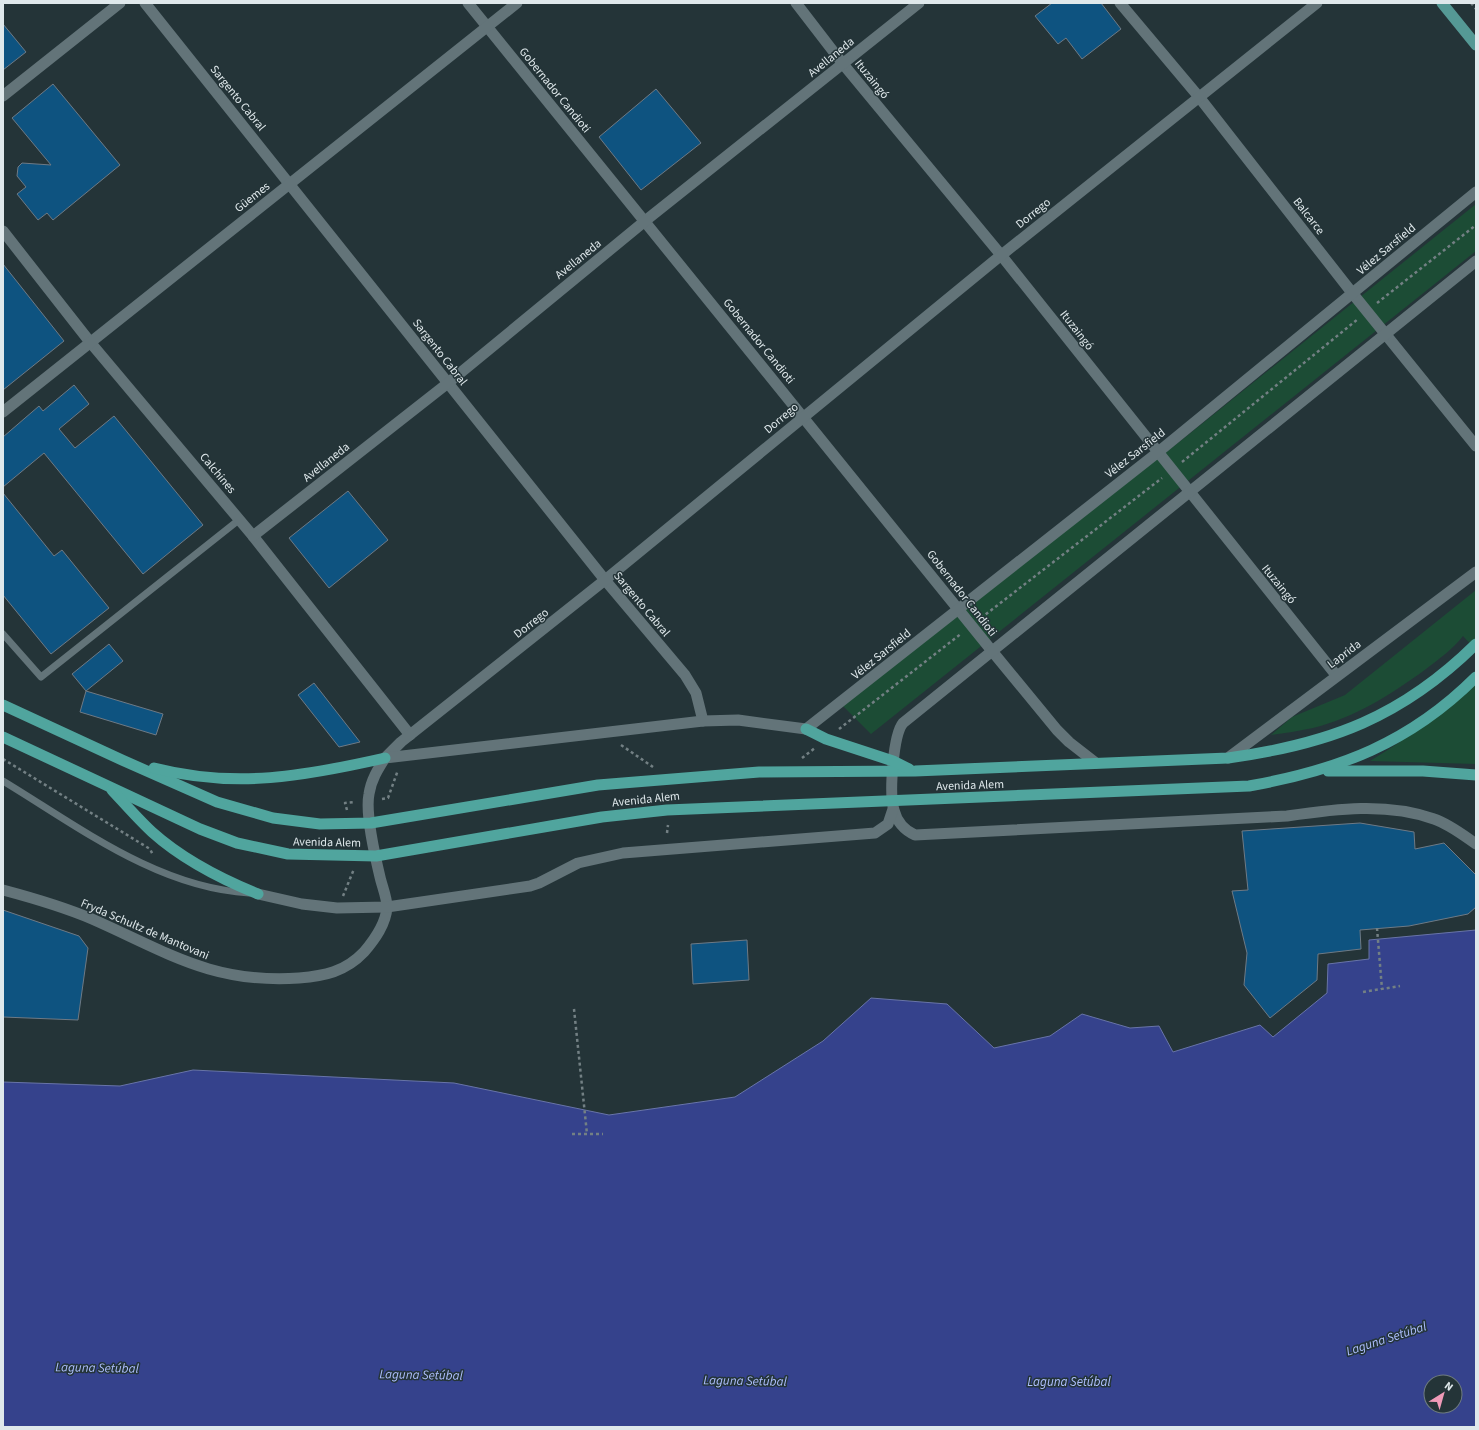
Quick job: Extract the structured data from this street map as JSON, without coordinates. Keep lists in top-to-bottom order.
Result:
{
  "streets": {
    "highway": ["Avenida Alem"],
    "street": [
      "Avellaneda",
      "Ituzaingó",
      "Gobernador Candioti",
      "Sargento Cabral",
      "Güemes",
      "Dorrego",
      "Balcarce",
      "Vélez Sarsfield",
      "Calchines",
      "Laprida",
      "Fryda Schultz de Mantovani"
    ]
  },
  "crossings": [
    ["Avellaneda", "Ituzaingó"],
    ["Avellaneda", "Gobernador Candioti"],
    ["Avellaneda", "Sargento Cabral"],
    ["Avellaneda", "Calchines"],
    ["Ituzaingó", "Dorrego"],
    ["Ituzaingó", "Vélez Sarsfield"],
    ["Ituzaingó", "Laprida"],
    ["Gobernador Candioti", "Güemes"],
    ["Gobernador Candioti", "Dorrego"],
    ["Gobernador Candioti", "Vélez Sarsfield"],
    ["Gobernador Candioti", "Avenida Alem"],
    ["Sargento Cabral", "Güemes"],
    ["Sargento Cabral", "Dorrego"],
    ["Güemes", "Calchines"],
    ["Dorrego", "Balcarce"],
    ["Dorrego", "Calchines"],
    ["Dorrego", "Avenida Alem"],
    ["Dorrego", "Fryda Schultz de Mantovani"],
    ["Balcarce", "Vélez Sarsfield"],
    ["Laprida", "Avenida Alem"]
  ],
  "water": ["Laguna Setúbal"],
  "north": "top right"
}
